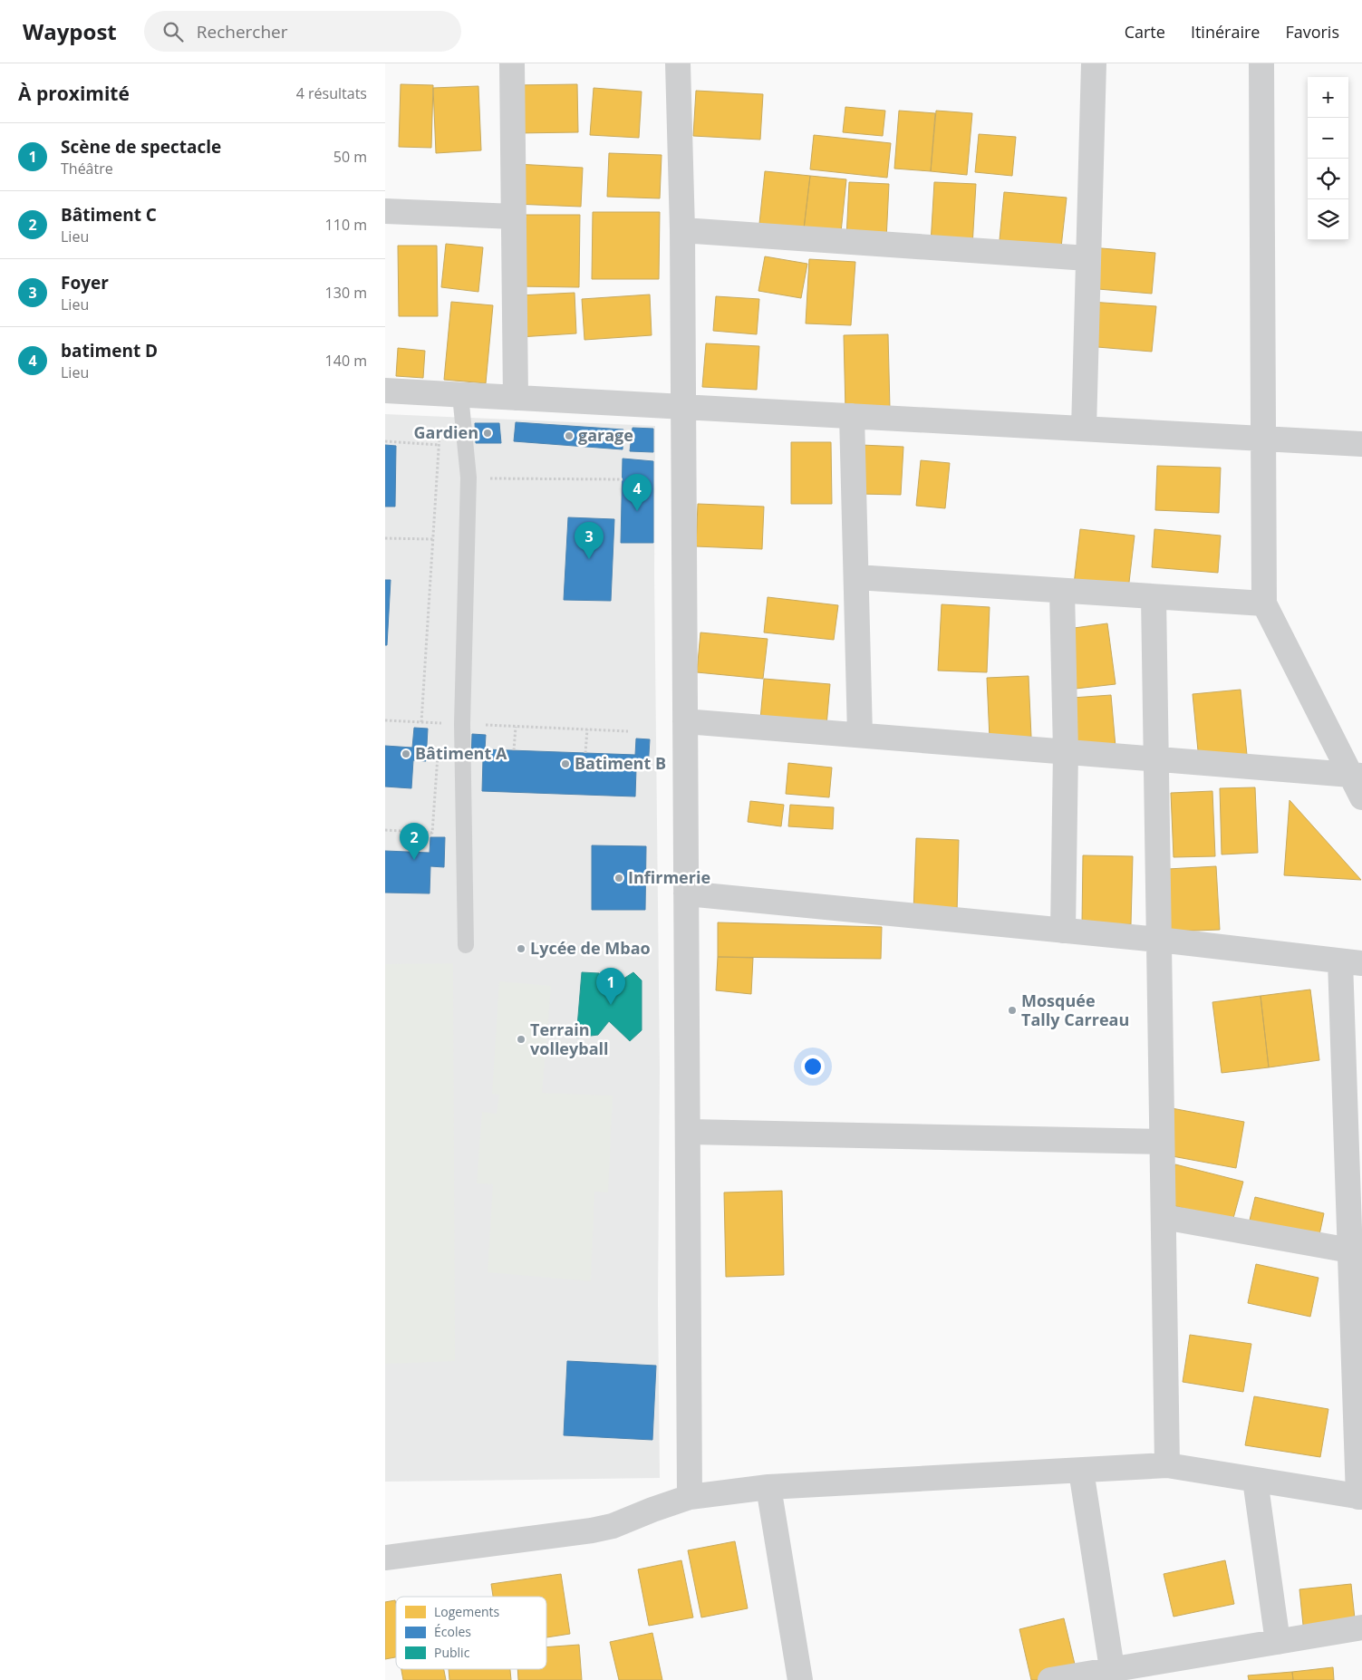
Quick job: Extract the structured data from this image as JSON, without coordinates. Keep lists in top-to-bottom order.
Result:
{
  "places": [
    "Gardien",
    "garage",
    "Bâtiment A",
    "Batiment B",
    "Infirmerie",
    "Lycée de Mbao",
    "Mosquée Tally Carreau",
    "Terrain volleyball"
  ],
  "legend": ["Logements", "Écoles", "Public"],
  "page": {
    "header": "Waypost",
    "search": "Rechercher",
    "nav": ["Carte", "Itinéraire", "Favoris"],
    "heading": ["À proximité", "4 résultats"],
    "map_buttons": ["+", "−"],
    "list": [
      {
        "mark": "1",
        "name": "Scène de spectacle",
        "note": "Théâtre",
        "value": "50 m"
      },
      {
        "mark": "2",
        "name": "Bâtiment C",
        "note": "Lieu",
        "value": "110 m"
      },
      {
        "mark": "3",
        "name": "Foyer",
        "note": "Lieu",
        "value": "130 m"
      },
      {
        "mark": "4",
        "name": "batiment D",
        "note": "Lieu",
        "value": "140 m"
      }
    ],
    "pins": [
      "4",
      "3",
      "2",
      "1"
    ]
  }
}
